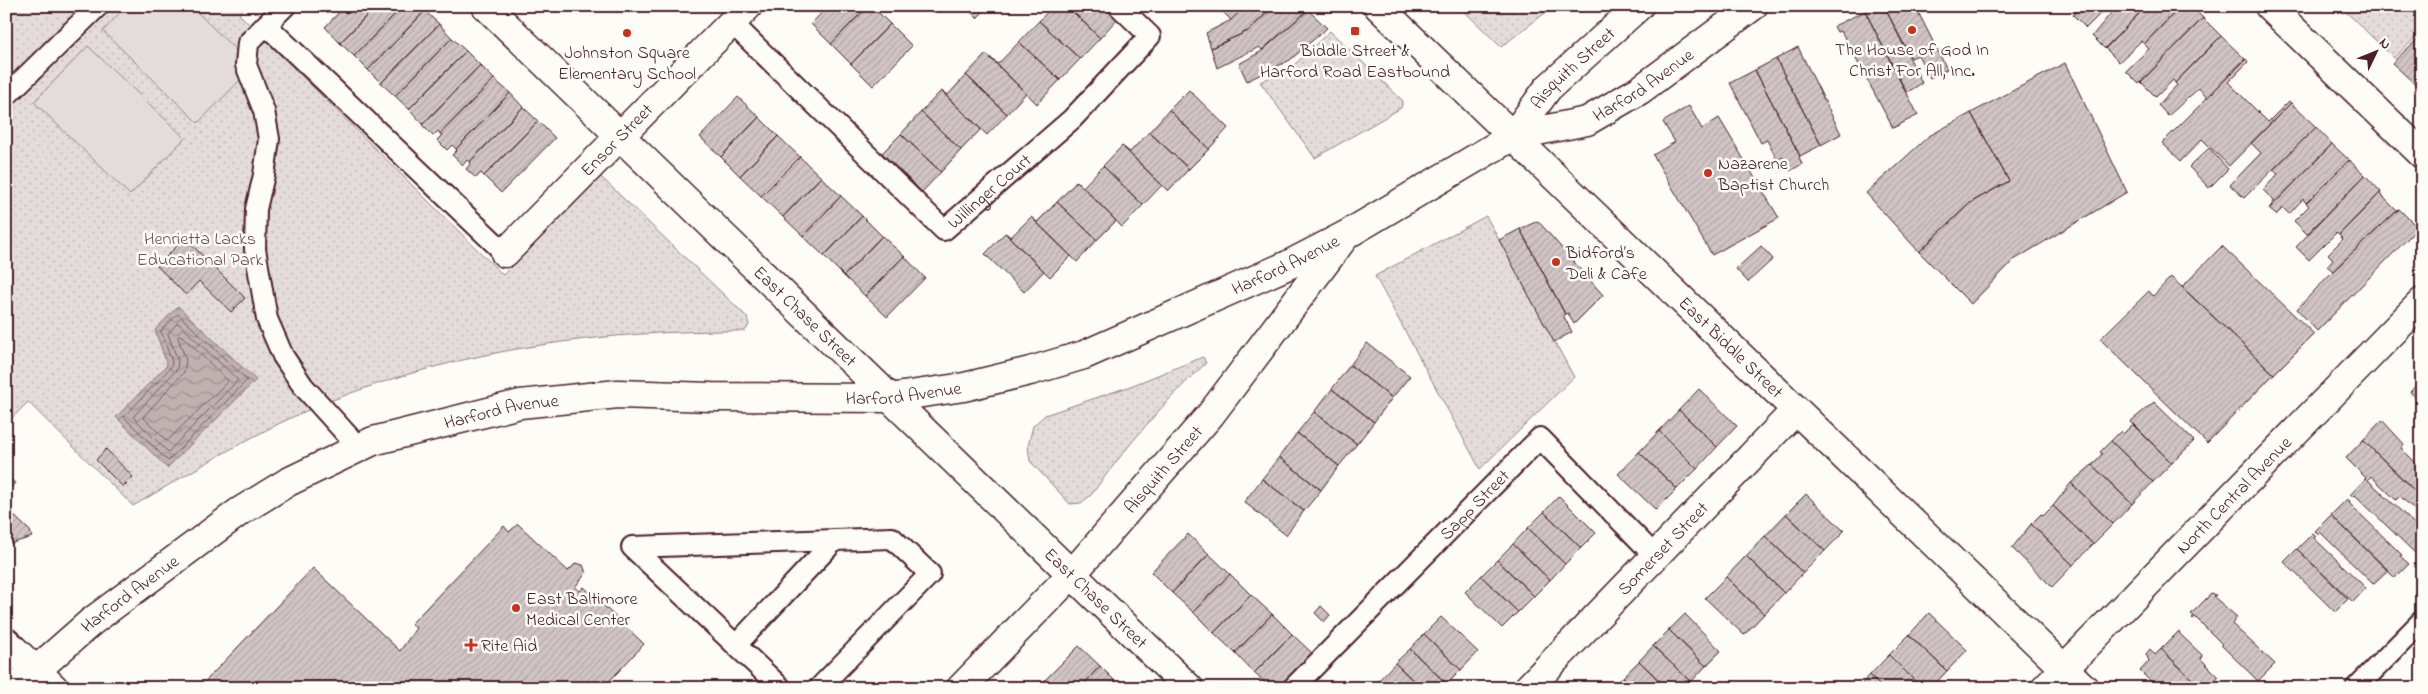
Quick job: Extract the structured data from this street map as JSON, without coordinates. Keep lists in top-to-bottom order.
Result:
{
  "streets": {
    "main road": [
      "Aisquith Street",
      "Harford Avenue",
      "Ensor Street",
      "East Chase Street",
      "East Biddle Street",
      "North Central Avenue",
      "Somerset Street"
    ],
    "lane": ["Willinger Court", "Sapp Street"]
  },
  "crossings": [
    ["Aisquith Street", "Harford Avenue"],
    ["Aisquith Street", "East Chase Street"],
    ["Aisquith Street", "East Biddle Street"],
    ["Harford Avenue", "East Chase Street"],
    ["Harford Avenue", "East Biddle Street"],
    ["Ensor Street", "Willinger Court"],
    ["Ensor Street", "East Chase Street"],
    ["East Biddle Street", "North Central Avenue"],
    ["East Biddle Street", "Somerset Street"],
    ["Sapp Street", "Somerset Street"]
  ],
  "parks": ["Henrietta Lacks Educational Park"],
  "places": {
    "other": [
      "The House of God In Christ For All, Inc.",
      "Johnston Square Elementary School",
      "Nazarene Baptist Church",
      "Bidford’s Deli & Cafe",
      "East Baltimore Medical Center"
    ],
    "transit": ["Biddle Street & Harford Road Eastbound"],
    "health": ["Rite Aid"]
  },
  "north": "top right"
}
